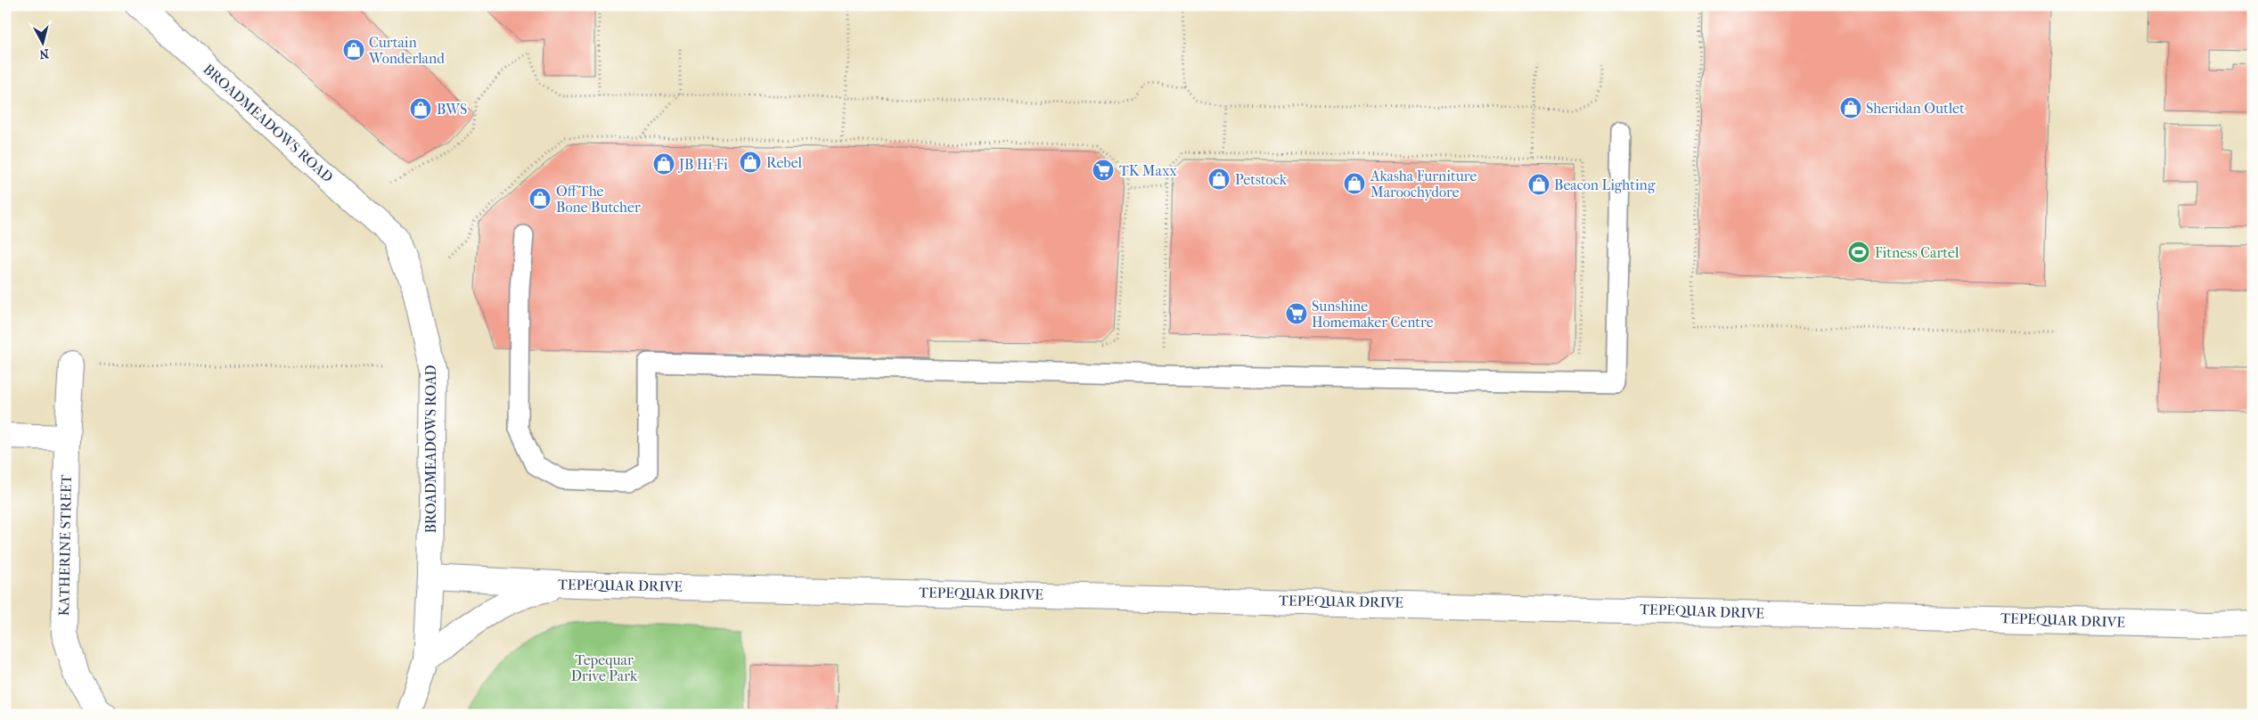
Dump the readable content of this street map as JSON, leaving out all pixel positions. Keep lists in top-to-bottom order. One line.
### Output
{"streets":{"street":["BROADMEADOWS ROAD","KATHERINE STREET","TEPEQUAR DRIVE"]},"crossings":[["BROADMEADOWS ROAD","TEPEQUAR DRIVE"]],"parks":["Tepequar Drive Park"],"places":{"shop":["Curtain Wonderland","Sheridan Outlet","BWS","Rebel","JB Hi-Fi","Petstock","Akasha Furniture Maroochydore","Beacon Lighting","Off The Bone Butcher"],"supermarket":["TK Maxx","Sunshine Homemaker Centre"],"sports":["Fitness Cartel"]},"north":"bottom"}
